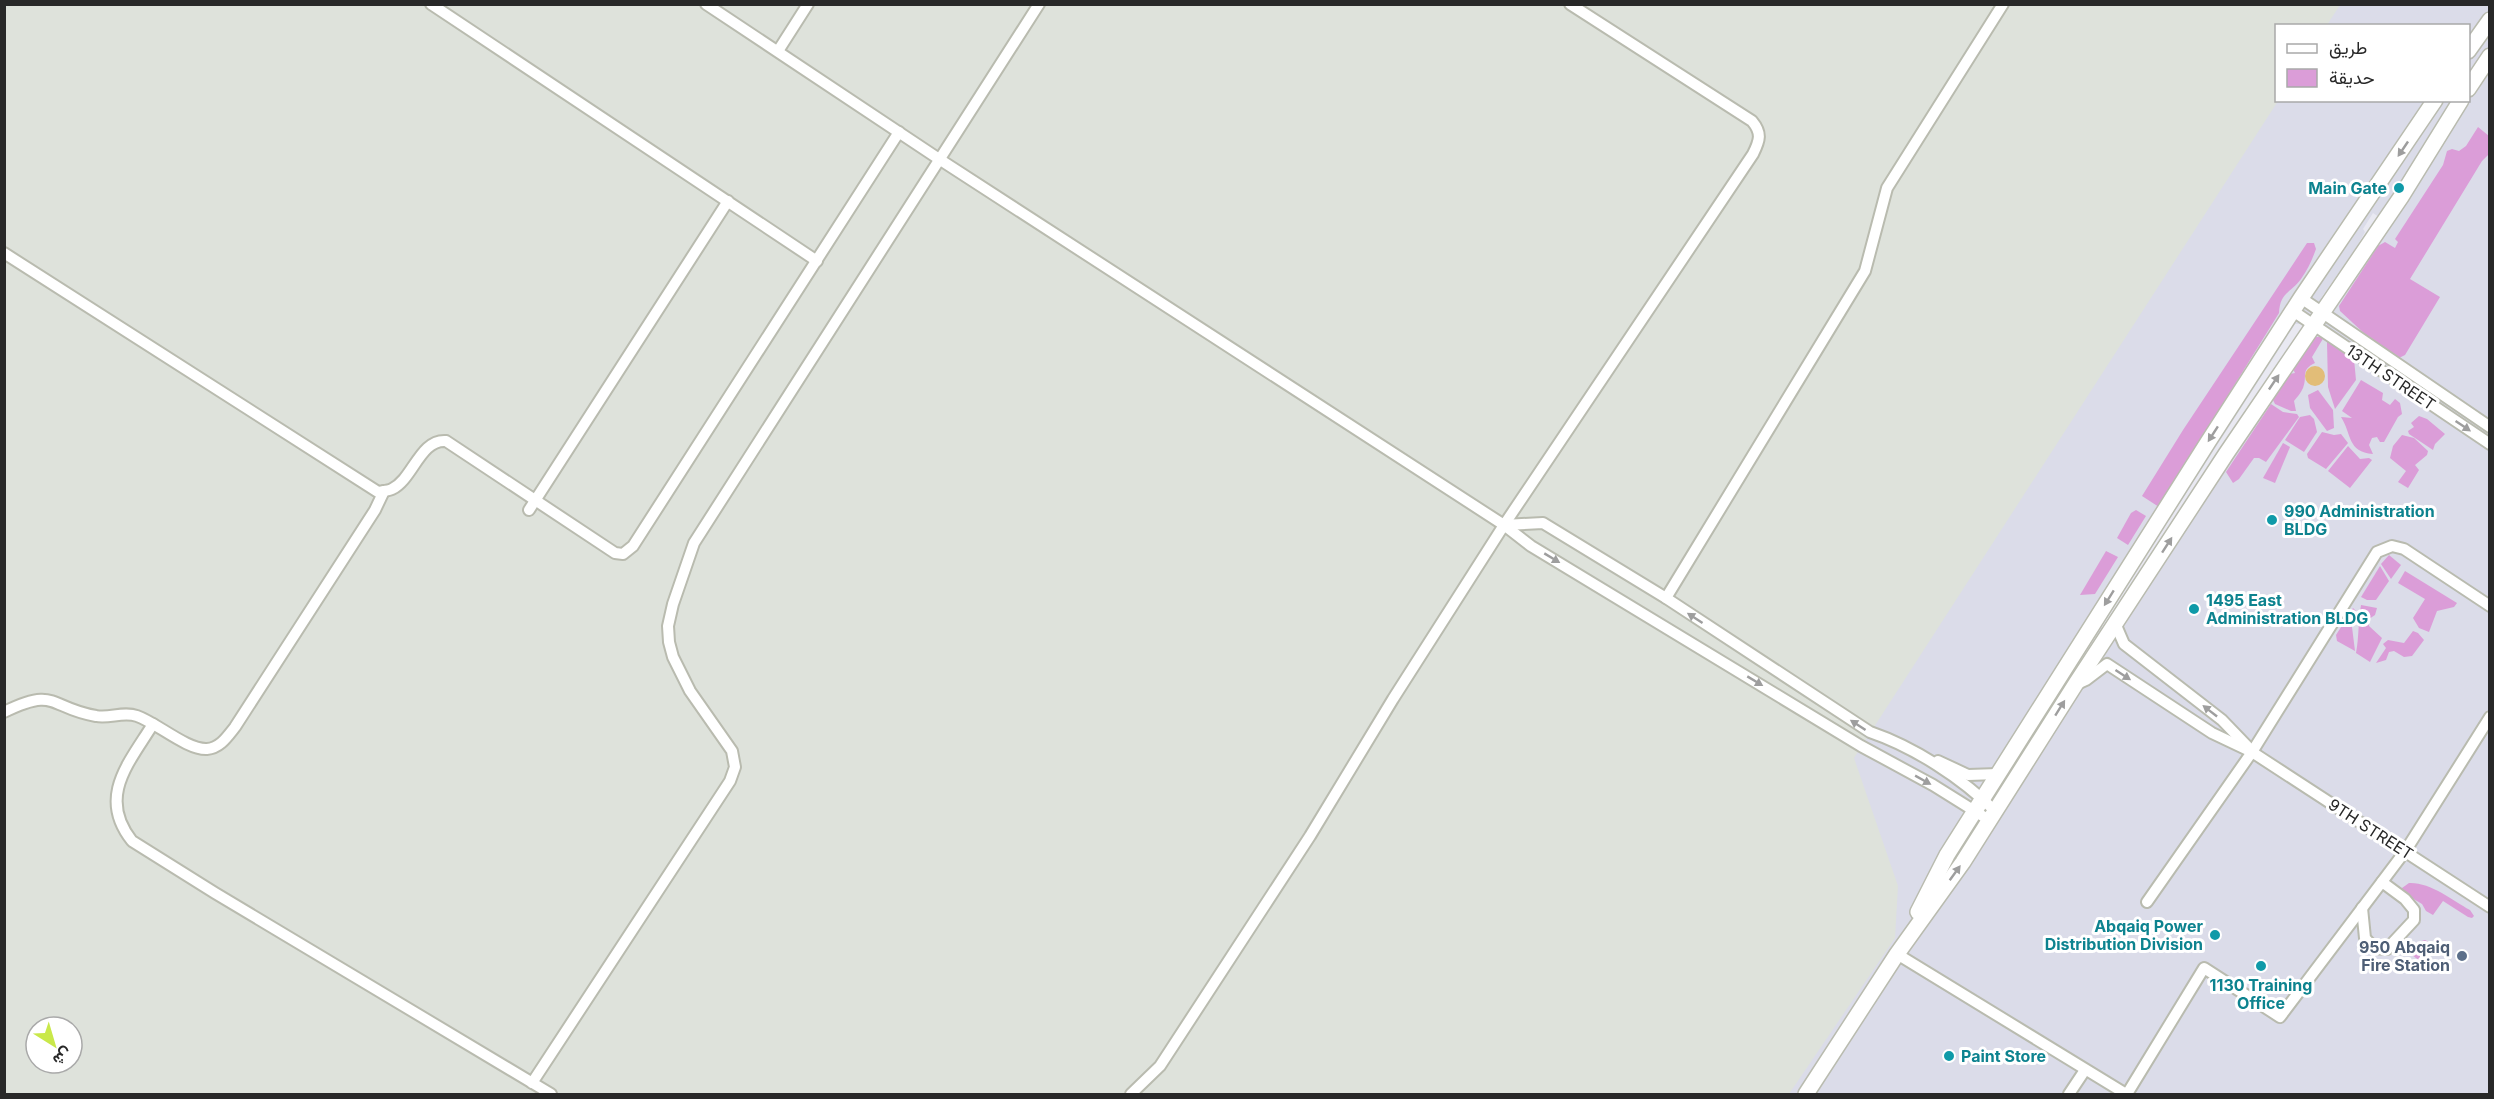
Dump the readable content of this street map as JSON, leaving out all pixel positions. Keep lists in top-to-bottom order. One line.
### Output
{"streets":{"street":["13TH STREET","9TH STREET"]},"places":["Main Gate","990 Administration BLDG","1495 East Administration BLDG","Abqaiq Power Distribution Division","950 Abqaiq Fire Station","1130 Training Office","Paint Store"],"legend":["طريق","حديقة"],"north":"bottom right"}
